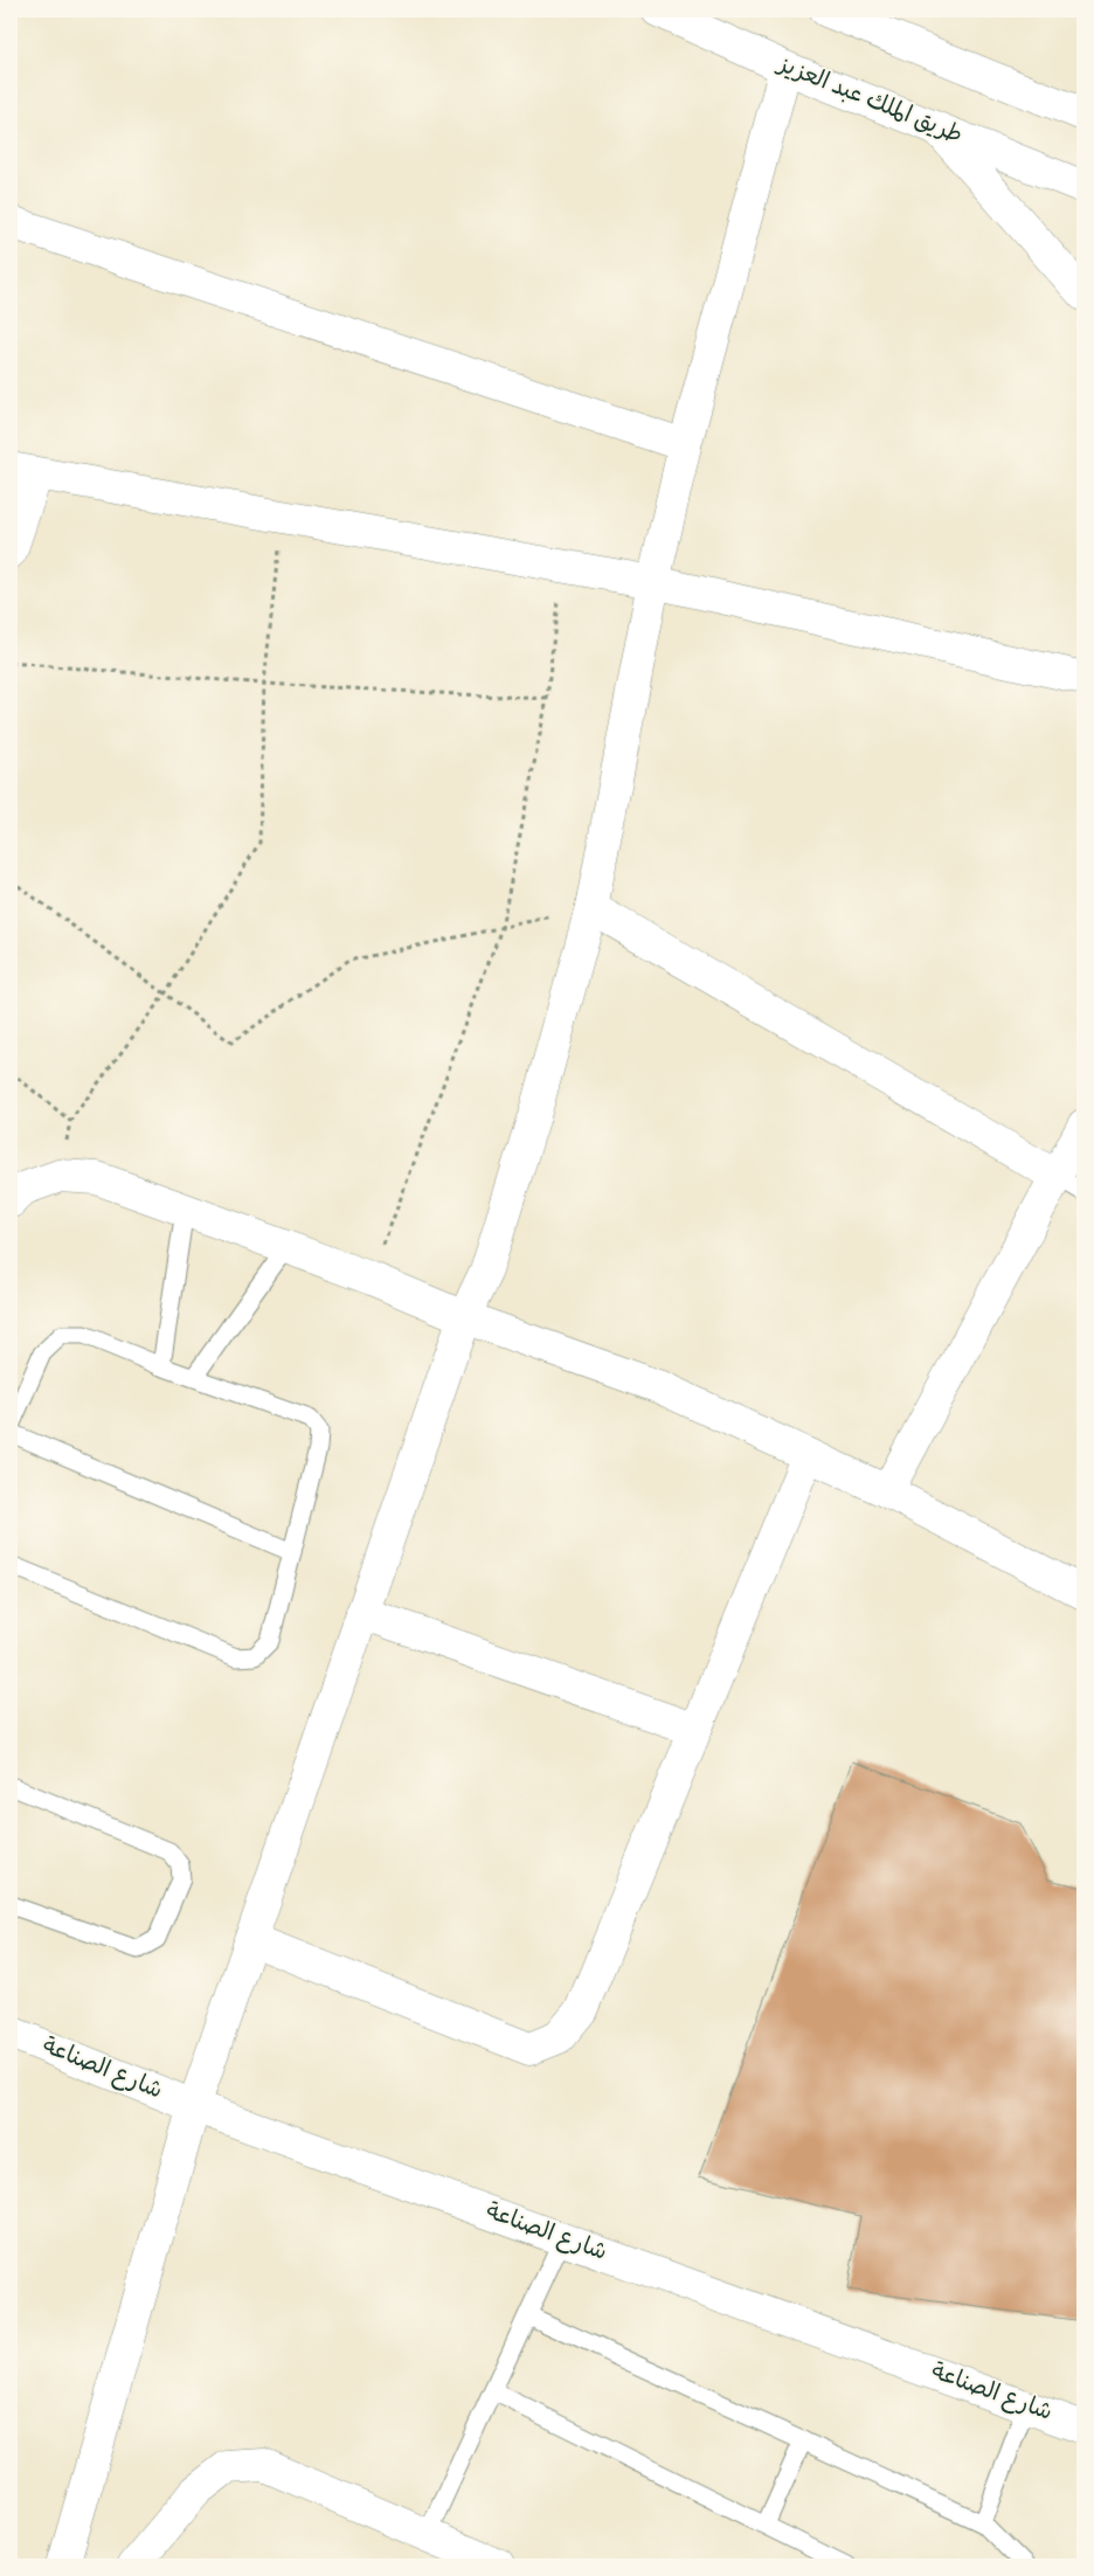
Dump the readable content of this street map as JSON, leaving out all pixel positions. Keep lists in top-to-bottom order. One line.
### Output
{"streets":{"main road":["طريق الملك عبد العزيز","شارع الصناعة"]}}
